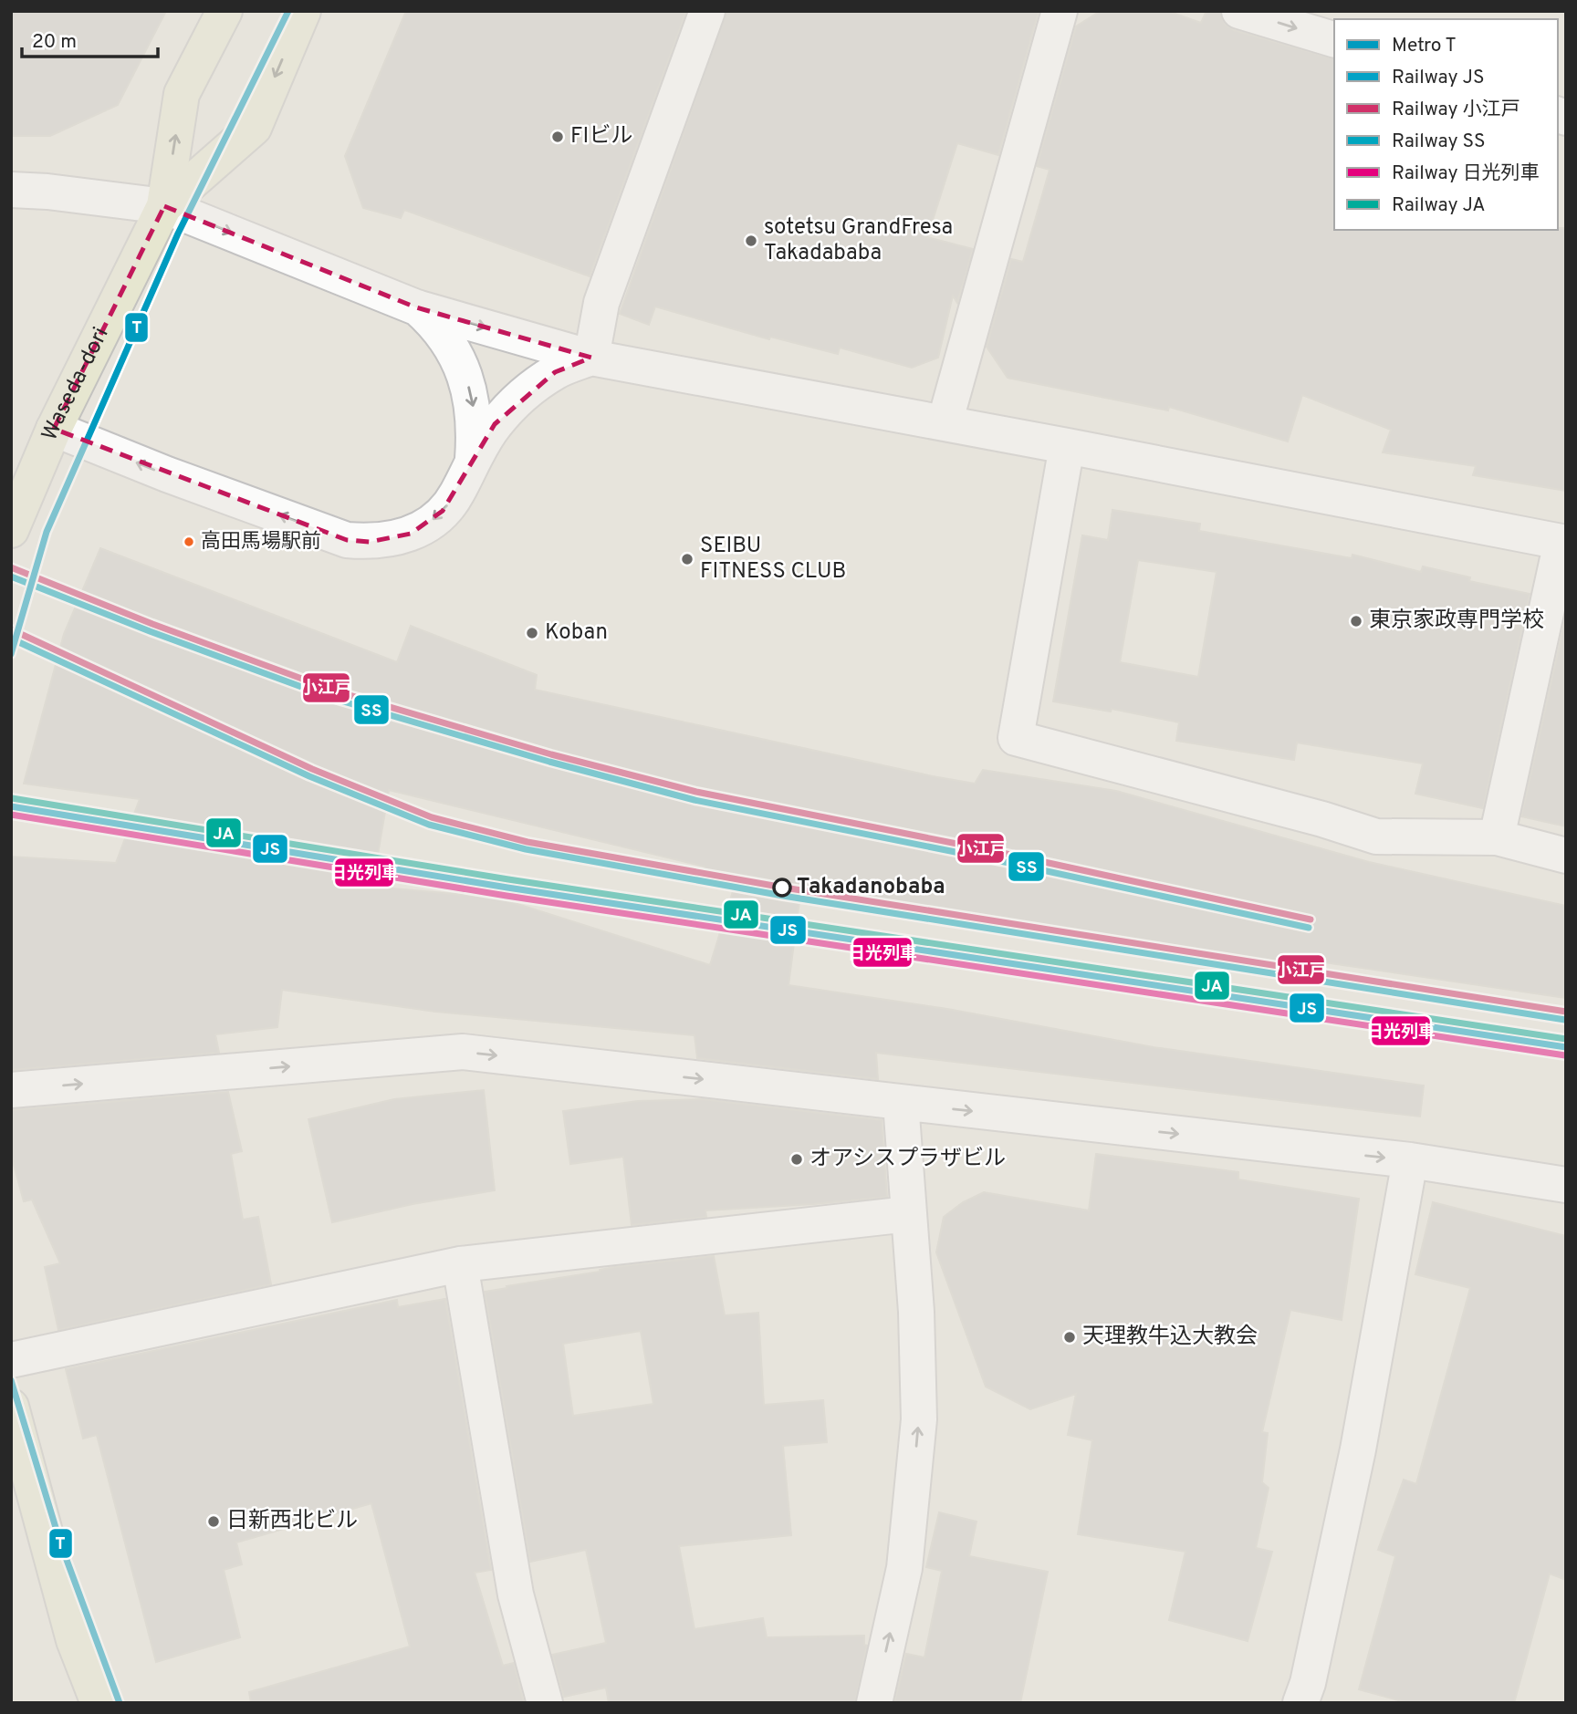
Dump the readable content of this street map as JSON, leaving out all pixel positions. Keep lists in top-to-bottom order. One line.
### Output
{"streets":{"main road":["Waseda-dori"]},"places":["FIビル","sotetsu GrandFresa Takadababa","高田馬場駅前","SEIBU FITNESS CLUB","東京家政専門学校","Koban","Takadanobaba","オアシスプラザビル","天理教牛込大教会","日新西北ビル"],"lines":["metro line T","rail line 小江戸","rail line SS","rail line JA","rail line JS","rail line 日光列車"],"legend":["Metro T","Railway JS","Railway 小江戸","Railway SS","Railway 日光列車","Railway JA"],"scale_bar":"20 m"}
